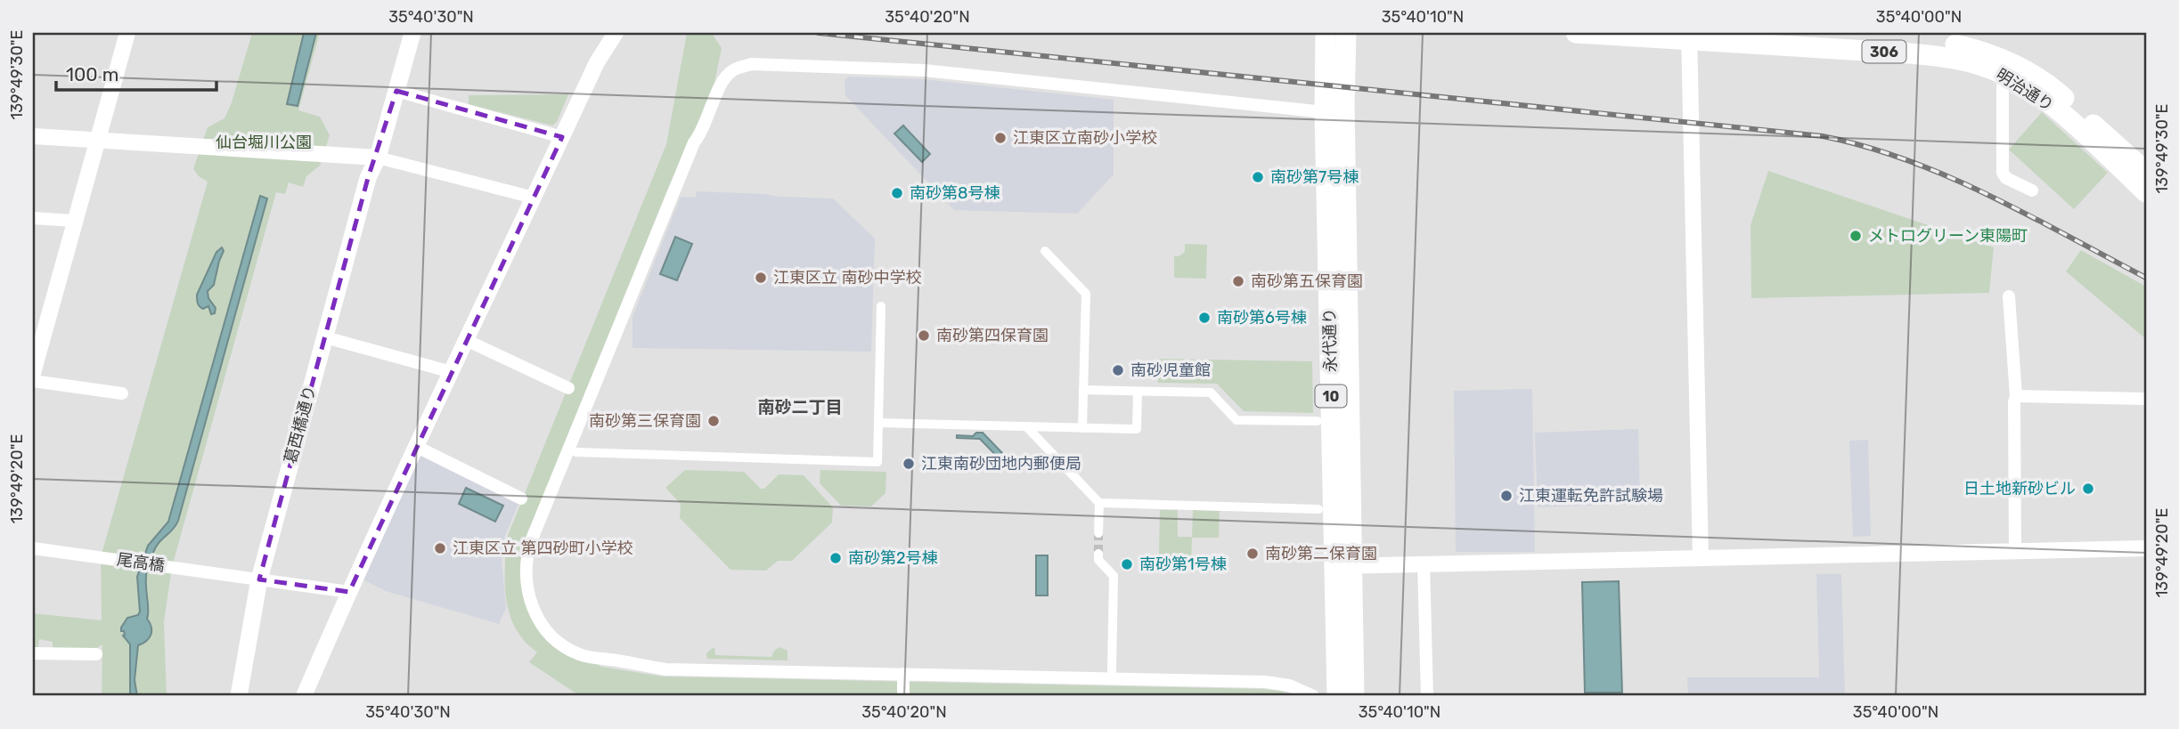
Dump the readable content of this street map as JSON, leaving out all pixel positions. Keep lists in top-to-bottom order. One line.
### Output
{"streets":{"main road":["306","明治通り","永代通り","10","葛西橋通り"],"street":["尾高橋"]},"crossings":[["葛西橋通り","尾高橋"]],"districts":["南砂二丁目"],"parks":["仙台堀川公園"],"places":["江東区立南砂小学校","南砂第7号棟","南砂第8号棟","メトログリーン東陽町","江東区立 南砂中学校","南砂第五保育園","南砂第6号棟","南砂第四保育園","南砂児童館","南砂第三保育園","江東南砂団地内郵便局","日土地新砂ビル","江東運転免許試験場","江東区立 第四砂町小学校","南砂第二保育園","南砂第2号棟","南砂第1号棟"],"scale_bar":"100 m","coordinates":["35°40'30\"N","35°40'20\"N","35°40'10\"N","35°40'00\"N","139°49'30\"E","139°49'20\"E"]}
